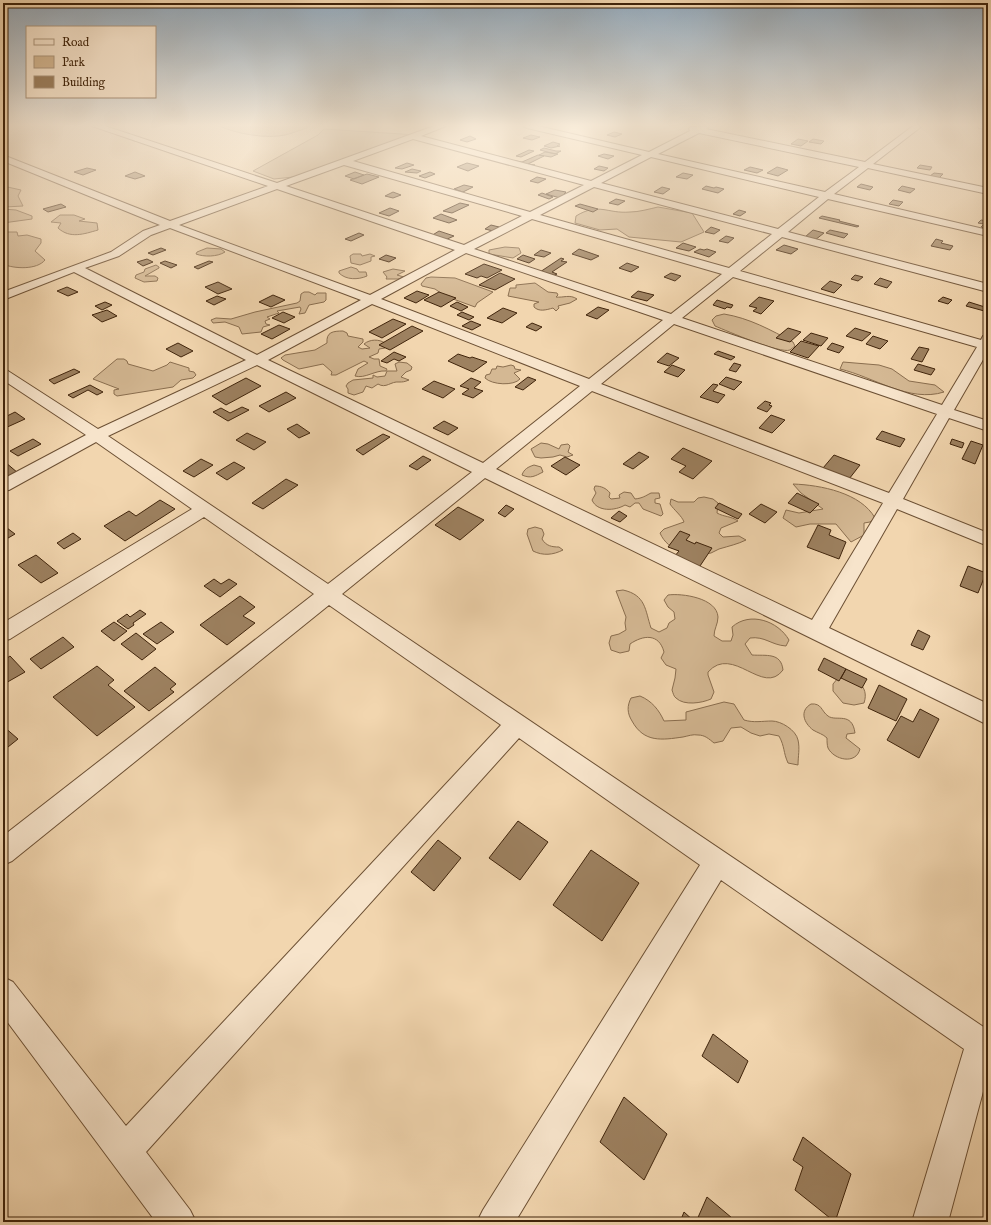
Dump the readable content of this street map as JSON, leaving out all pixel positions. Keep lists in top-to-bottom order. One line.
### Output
{"legend":["Road","Park","Building"]}
